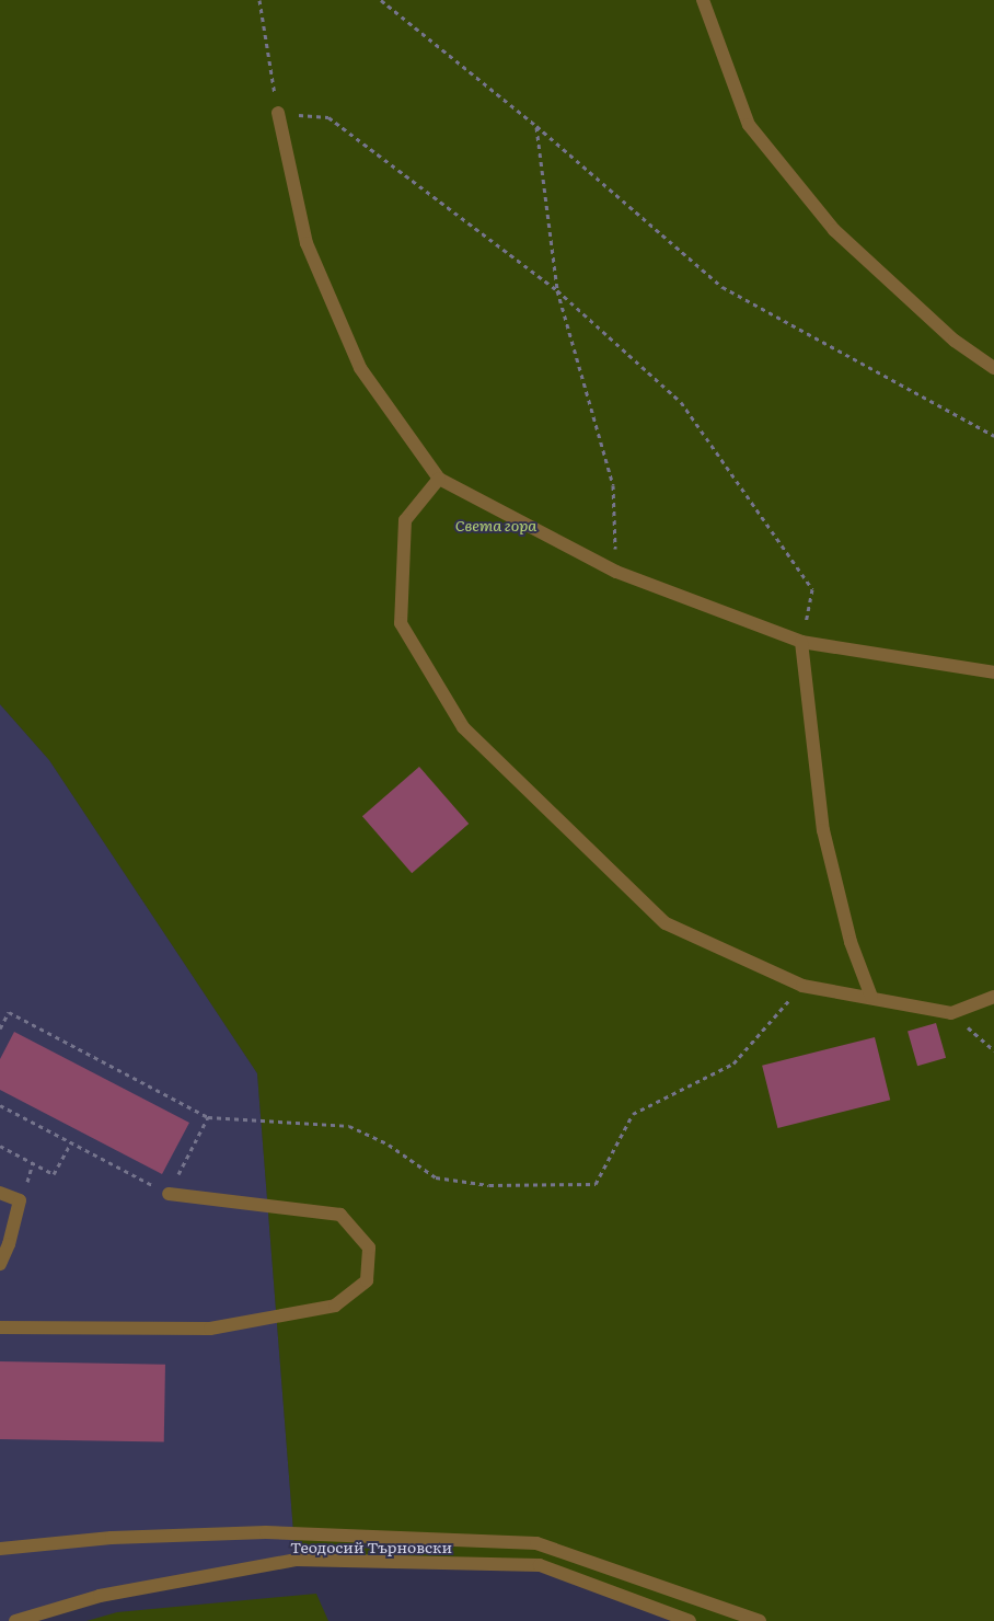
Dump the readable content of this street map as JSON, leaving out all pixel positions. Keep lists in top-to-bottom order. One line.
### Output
{"streets":{"street":["Теодосий Търновски"]},"parks":["Света гора"]}
